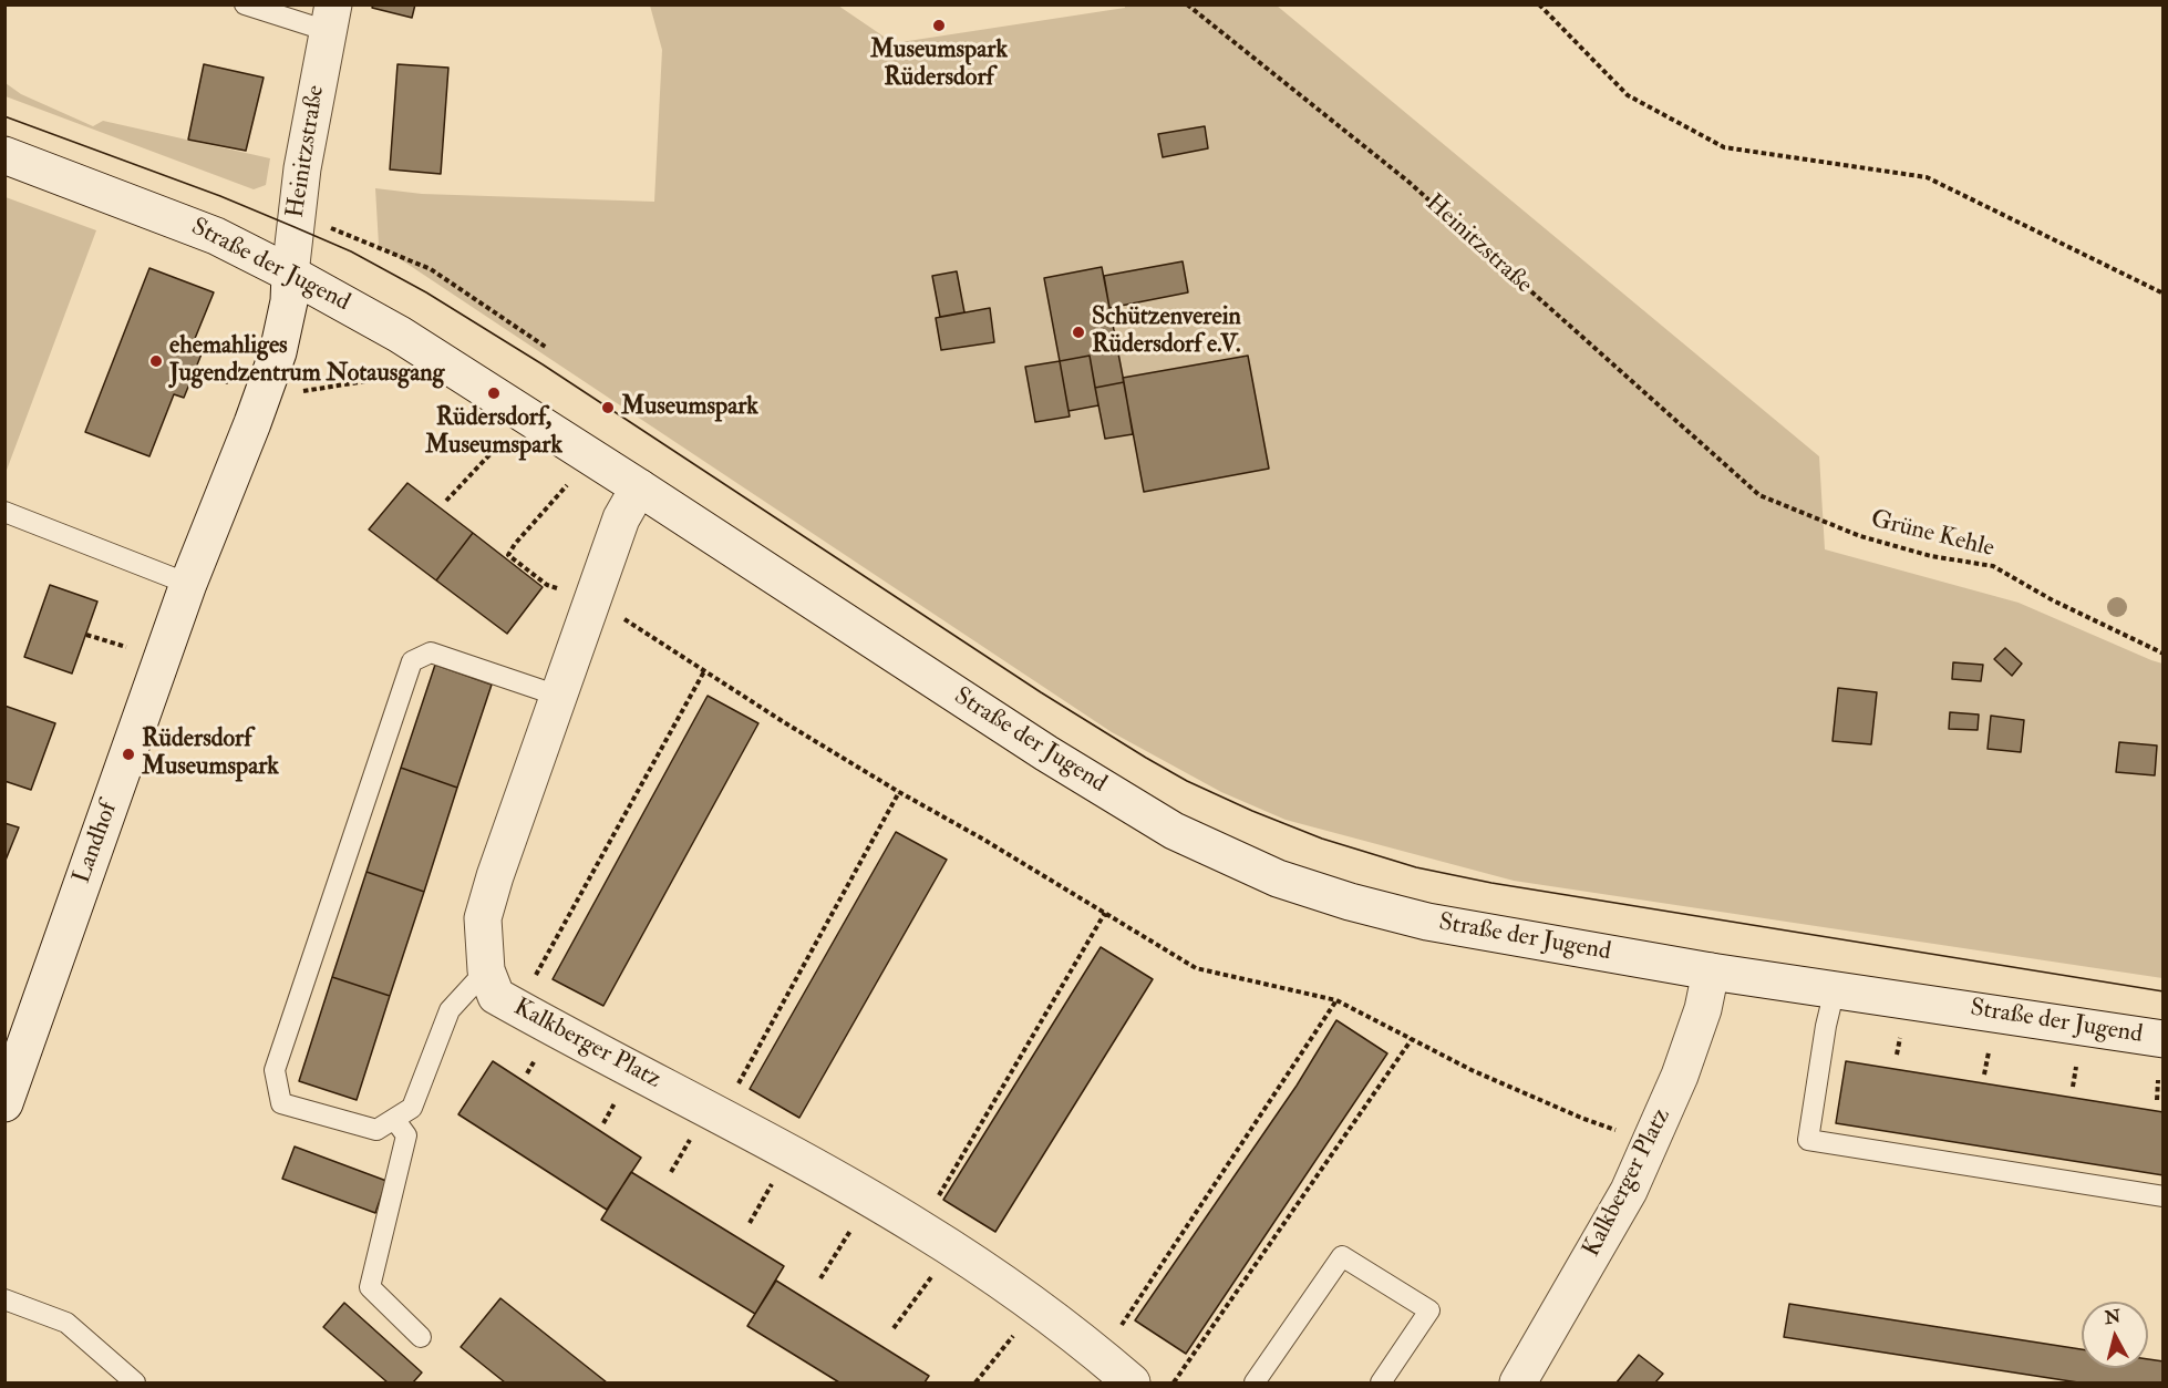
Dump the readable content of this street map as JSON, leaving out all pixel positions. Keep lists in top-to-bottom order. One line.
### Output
{"streets":{"street":["Heinitzstraße","Straße der Jugend","Landhof","Kalkberger Platz"],"path":["Grüne Kehle"]},"crossings":[["Heinitzstraße","Straße der Jugend"],["Heinitzstraße","Grüne Kehle"],["Heinitzstraße","Landhof"],["Straße der Jugend","Landhof"],["Straße der Jugend","Kalkberger Platz"]],"places":["Museumspark Rüdersdorf","Schützenverein Rüdersdorf e.V.","ehemahliges Jugendzentrum Notausgang","Rüdersdorf, Museumspark","Museumspark","Rüdersdorf Museumspark"],"north":"top"}
